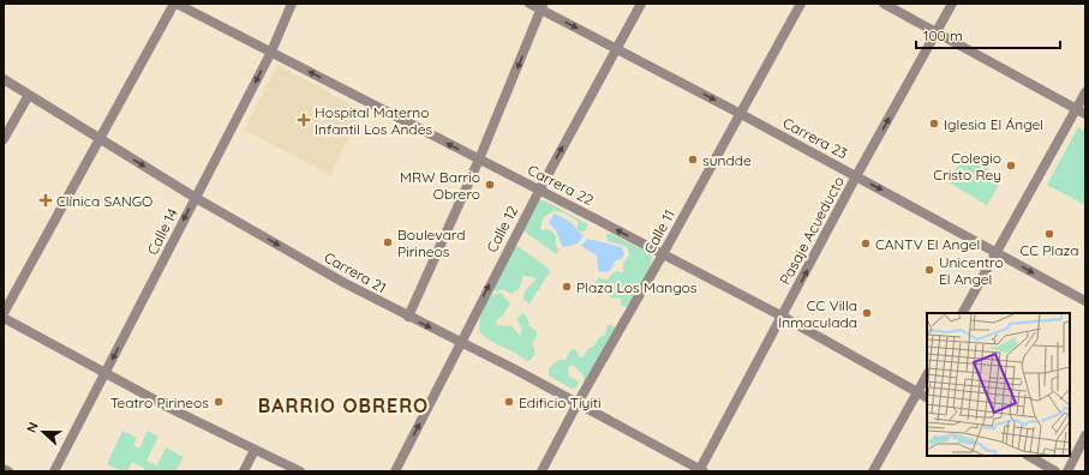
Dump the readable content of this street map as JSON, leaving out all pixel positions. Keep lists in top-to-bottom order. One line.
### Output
{"streets":{"street":["Carrera 23","Carrera 22","Calle 12","Pasaje Acueducto","Calle 14","Calle 11","Carrera 21"]},"crossings":[["Carrera 23","Calle 12"],["Carrera 23","Pasaje Acueducto"],["Carrera 23","Calle 11"],["Carrera 22","Calle 12"],["Carrera 22","Pasaje Acueducto"],["Carrera 22","Calle 14"],["Carrera 22","Calle 11"],["Calle 12","Carrera 21"],["Pasaje Acueducto","Carrera 21"],["Calle 14","Carrera 21"],["Calle 11","Carrera 21"]],"one_way":["Carrera 23","Carrera 22","Pasaje Acueducto","Calle 14","Carrera 21"],"districts":["BARRIO OBRERO"],"places":{"health":["Hospital Materno Infantil Los Andes","Clínica SANGO"],"other":["Iglesia El Ángel","sundde","Colegio Cristo Rey","MRW Barrio Obrero","CC Plaza","Boulevard Pirineos","CANTV El Angel","Unicentro El Angel","Plaza Los Mangos","CC Villa Inmaculada","Teatro Pirineos","Edificio Tiyiti"]},"scale_bar":"100 m","north":"left"}
